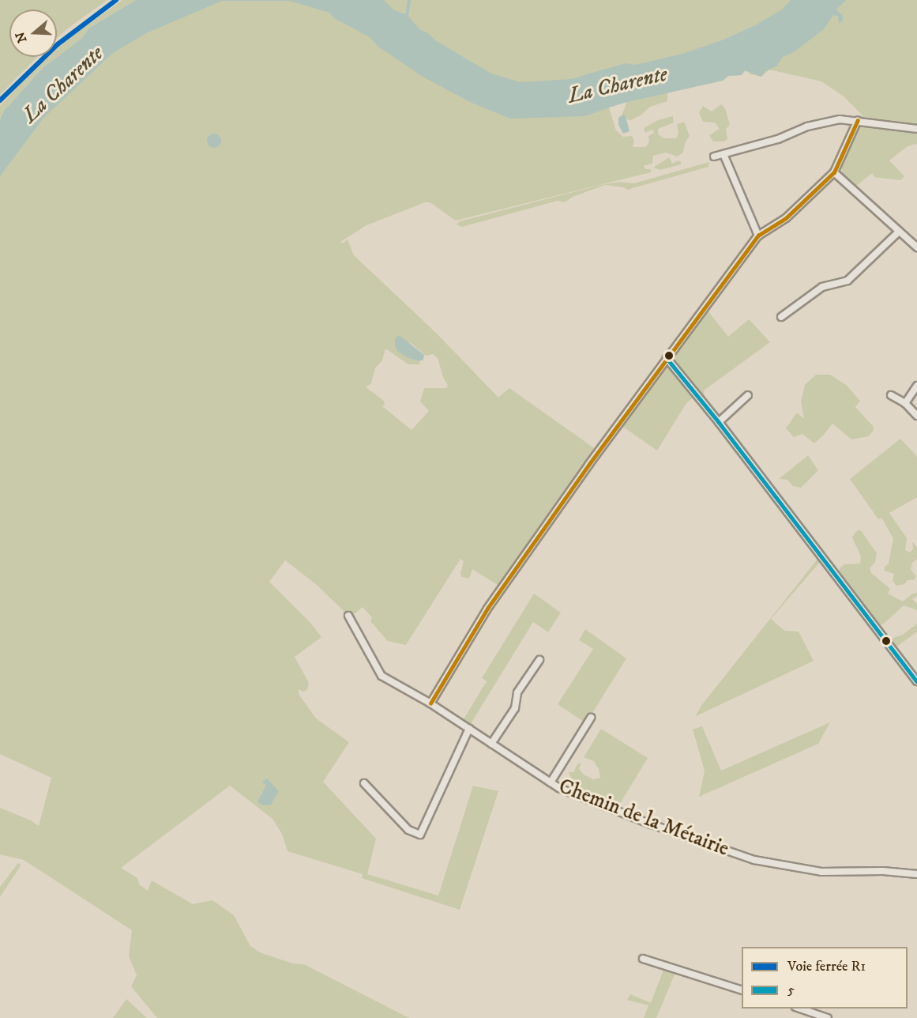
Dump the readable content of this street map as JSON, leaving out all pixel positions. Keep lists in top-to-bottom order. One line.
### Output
{"streets":{"street":["Chemin de la Métairie"]},"water":["La Charente"],"lines":["rail line R1","transit line 5"],"legend":["Voie ferrée R1","5"],"north":"left"}
